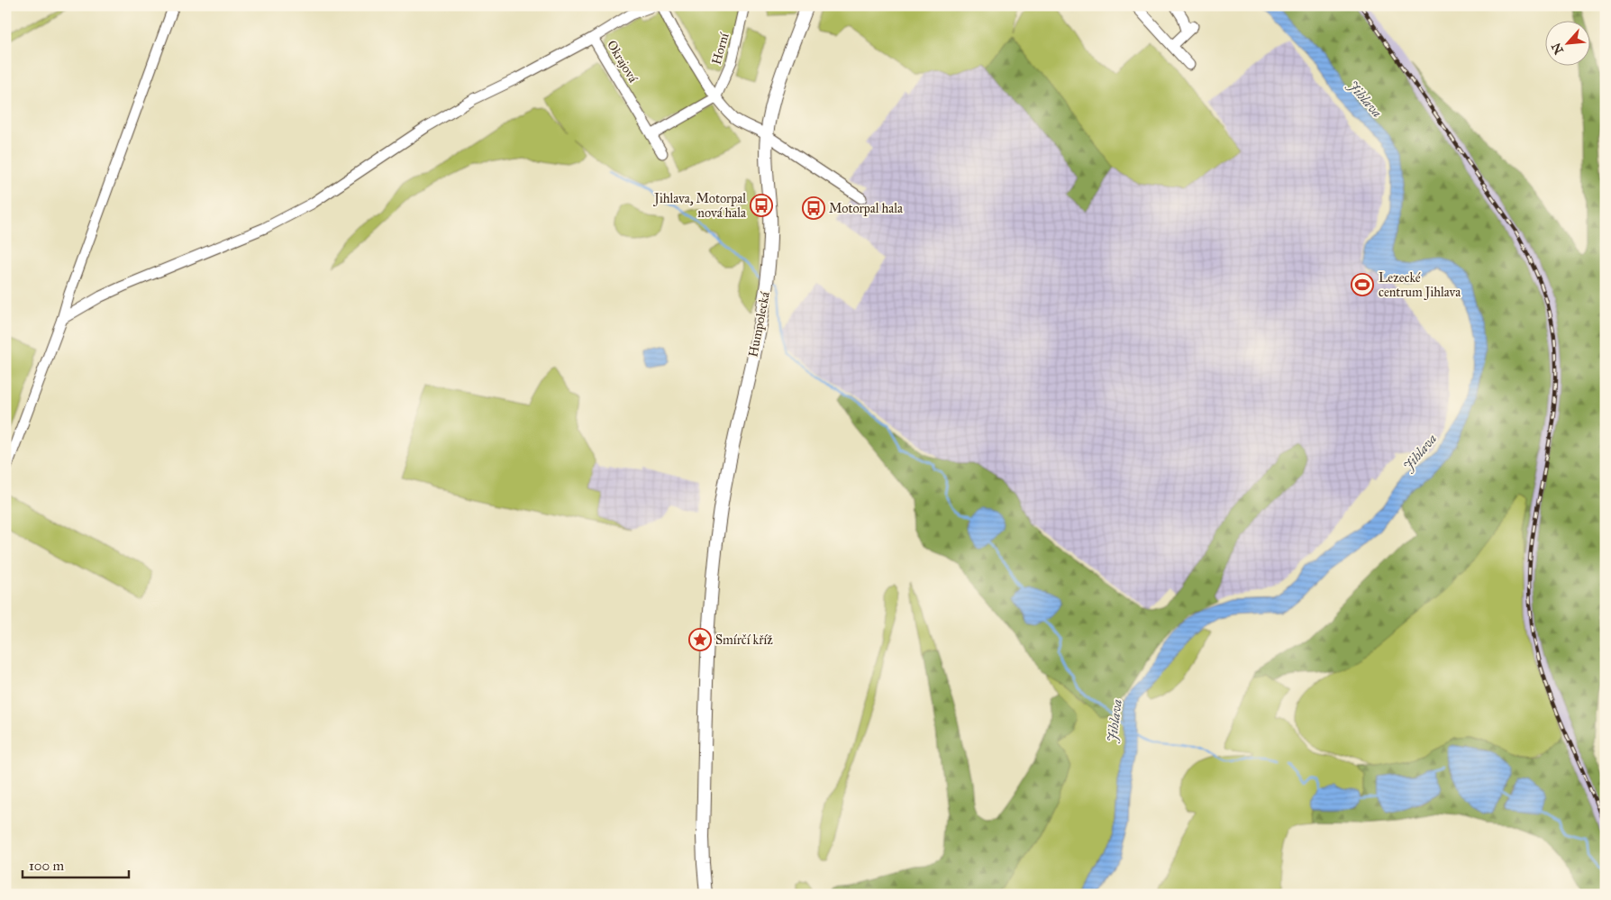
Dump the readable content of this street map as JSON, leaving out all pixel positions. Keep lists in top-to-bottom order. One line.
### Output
{"streets":{"main road":["Humpolecká"],"street":["Horní","Okrajová"]},"water":["Jihlava"],"places":{"bus stop":["Jihlava, Motorpal nová hala","Motorpal hala"],"sports":["Lezecké centrum Jihlava"],"place":["Smírčí kříž"]},"scale_bar":"100 m","north":"bottom left"}
